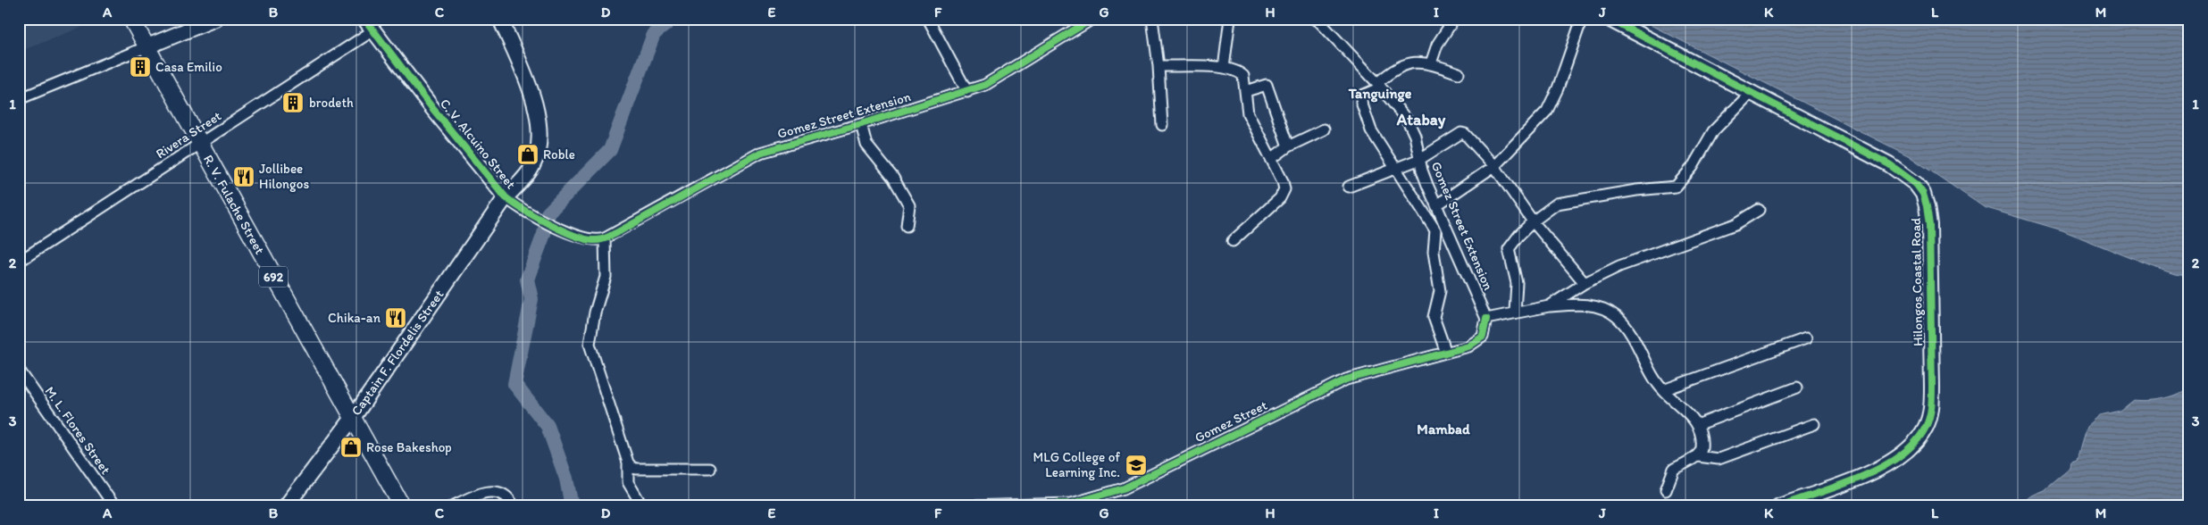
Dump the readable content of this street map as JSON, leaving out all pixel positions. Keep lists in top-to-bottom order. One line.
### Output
{"streets":{"main road":["R. V. Fulache Street","692"],"street":["Gomez Street Extension","Rivera Street","C. V. Alcuino Street","Hilongos Coastal Road","Captain F. Flordelis Street","Gomez Street","M. L. Flores Street"]},"crossings":[["Gomez Street Extension","C. V. Alcuino Street"],["Gomez Street Extension","Gomez Street"],["Rivera Street","C. V. Alcuino Street"],["Rivera Street","R. V. Fulache Street"],["C. V. Alcuino Street","Captain F. Flordelis Street"],["R. V. Fulache Street","Captain F. Flordelis Street"]],"districts":["Tanguinge","Atabay","Mambad"],"places":{"building":["Casa Emilio","brodeth"],"shop":["Roble","Rose Bakeshop"],"restaurant":["Jollibee Hilongos","Chika-an"],"school or university":["MLG College of Learning Inc."]},"grid":{"columns":["A","B","C","D","E","F","G","H","I","J","K","L","M"],"rows":["1","2","3"]}}
